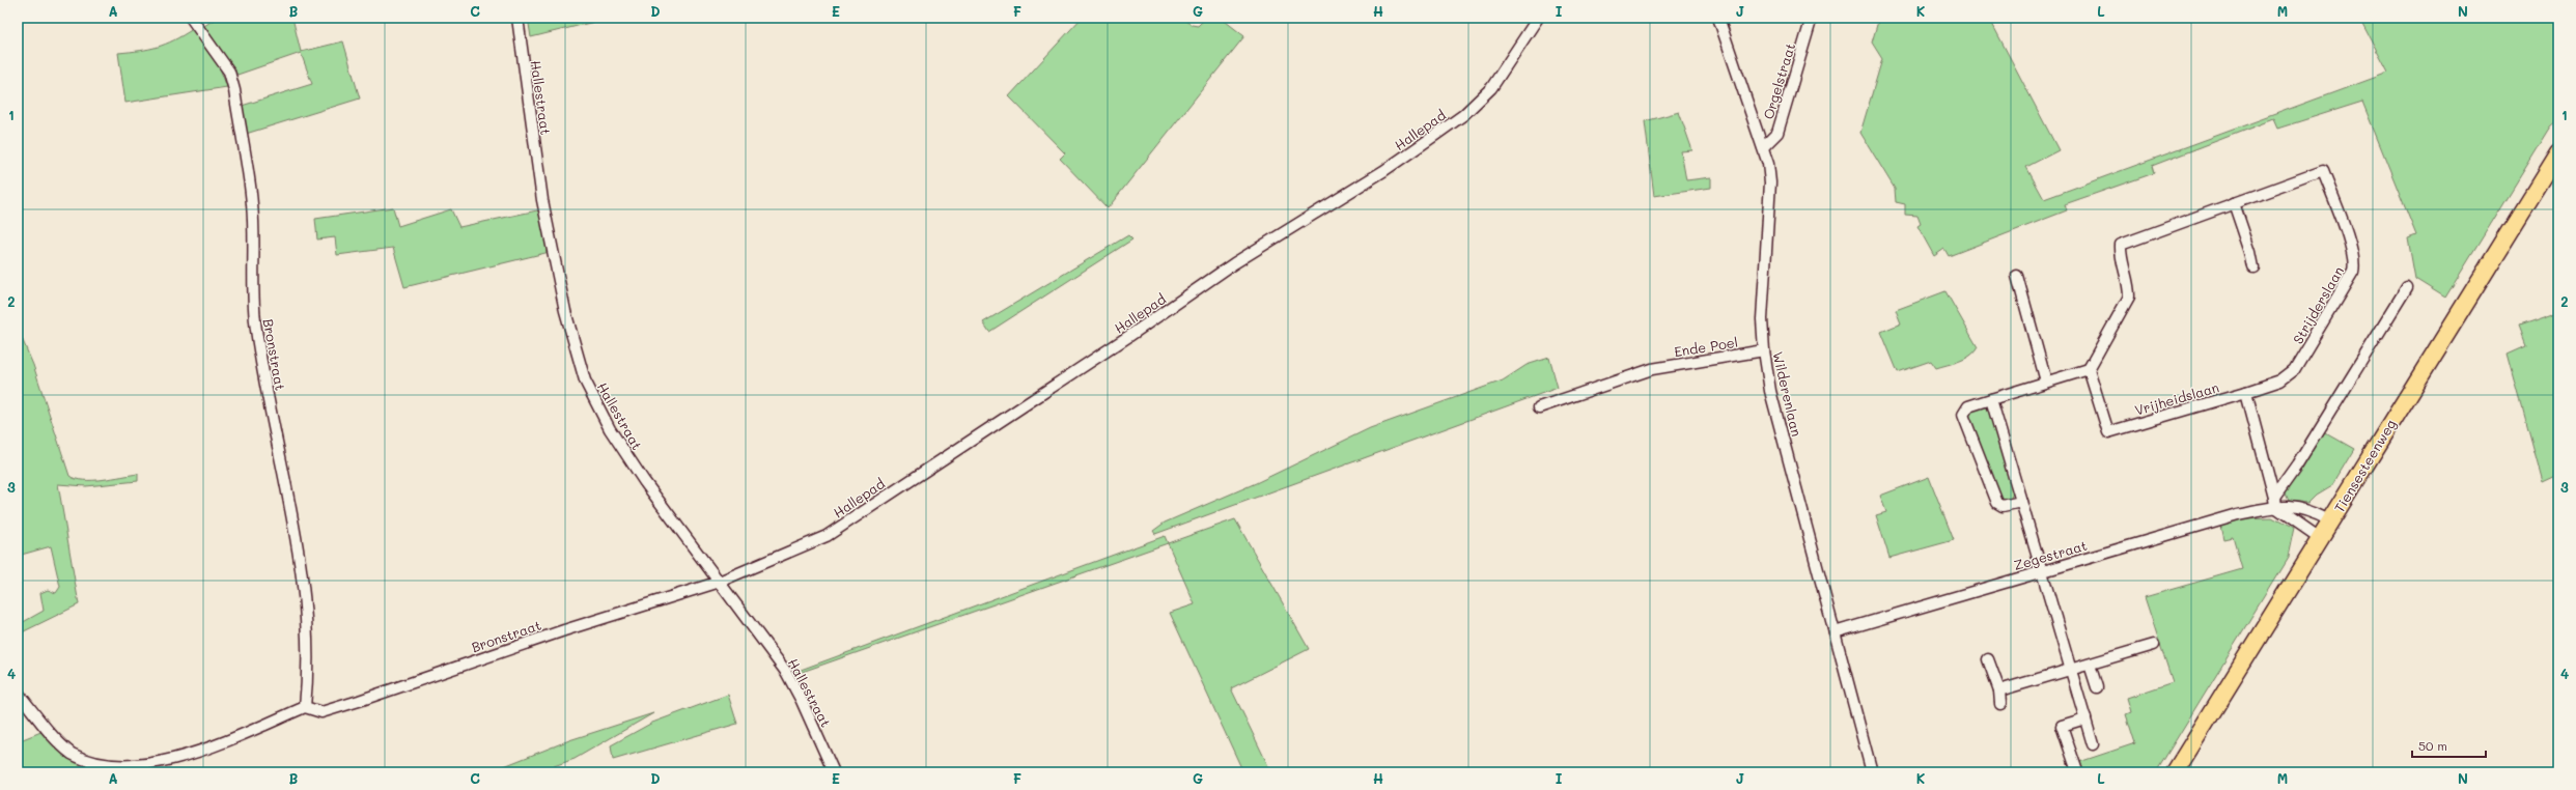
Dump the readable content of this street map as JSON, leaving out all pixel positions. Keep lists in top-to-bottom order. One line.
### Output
{"streets":{"main road":["Tiensesteenweg"],"street":["Orgelstraat","Hallestraat","Hallepad","Strijderslaan","Ende Poel","Bronstraat","Wilderenlaan","Vrijheidslaan","Zegestraat"]},"crossings":[["Orgelstraat","Wilderenlaan"],["Hallestraat","Hallepad"],["Hallestraat","Bronstraat"],["Hallepad","Bronstraat"],["Strijderslaan","Vrijheidslaan"],["Ende Poel","Wilderenlaan"],["Wilderenlaan","Zegestraat"],["Tiensesteenweg","Zegestraat"]],"scale_bar":"50 m","grid":{"columns":["A","B","C","D","E","F","G","H","I","J","K","L","M","N"],"rows":["1","2","3","4"]}}
